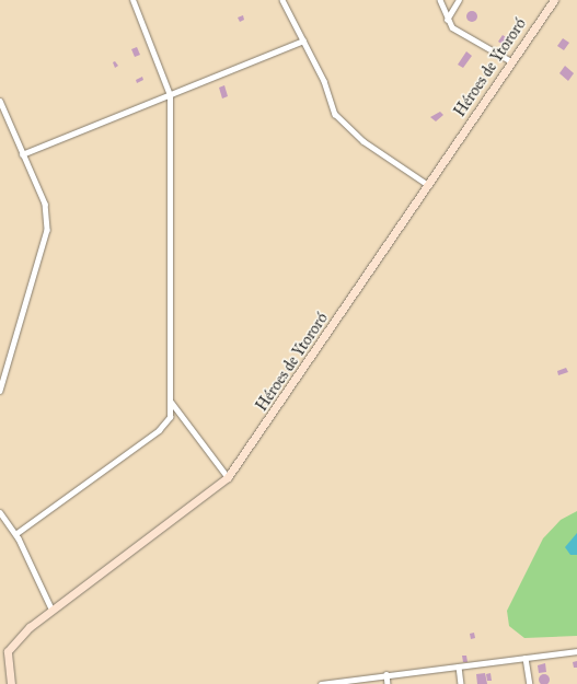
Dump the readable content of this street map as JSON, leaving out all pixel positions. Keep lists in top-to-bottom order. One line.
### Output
{"streets":{"main road":["Héroes de Ytororó"]}}
